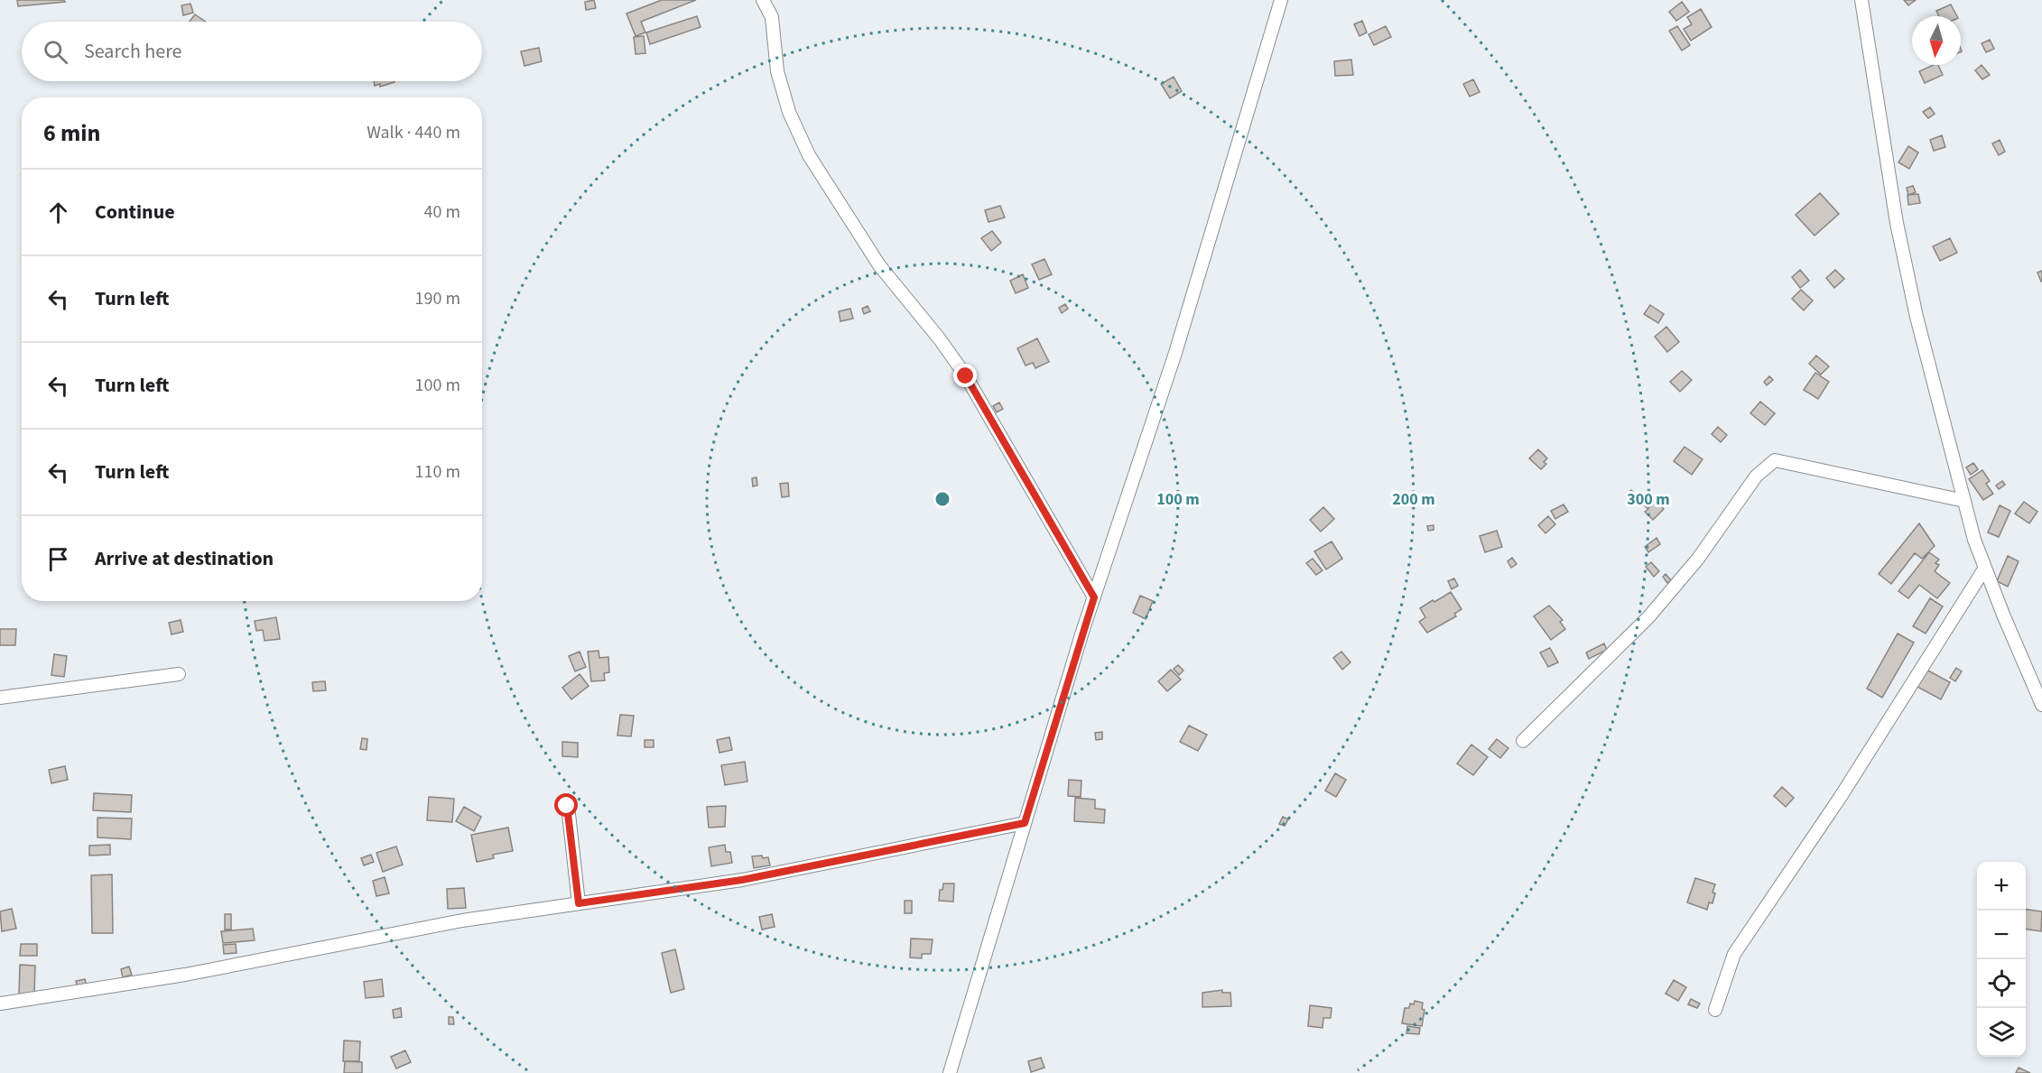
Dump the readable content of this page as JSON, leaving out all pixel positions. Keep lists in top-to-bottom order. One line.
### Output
{"north":"bottom","page":{"search":"Search here","heading":["6 min","Walk · 440 m"],"list":[["Continue","40 m"],["Turn left","190 m"],["Turn left","100 m"],["Turn left","110 m"],"Arrive at destination"],"map_buttons":["+","−"]},"rings":["100 m","200 m","300 m"]}
